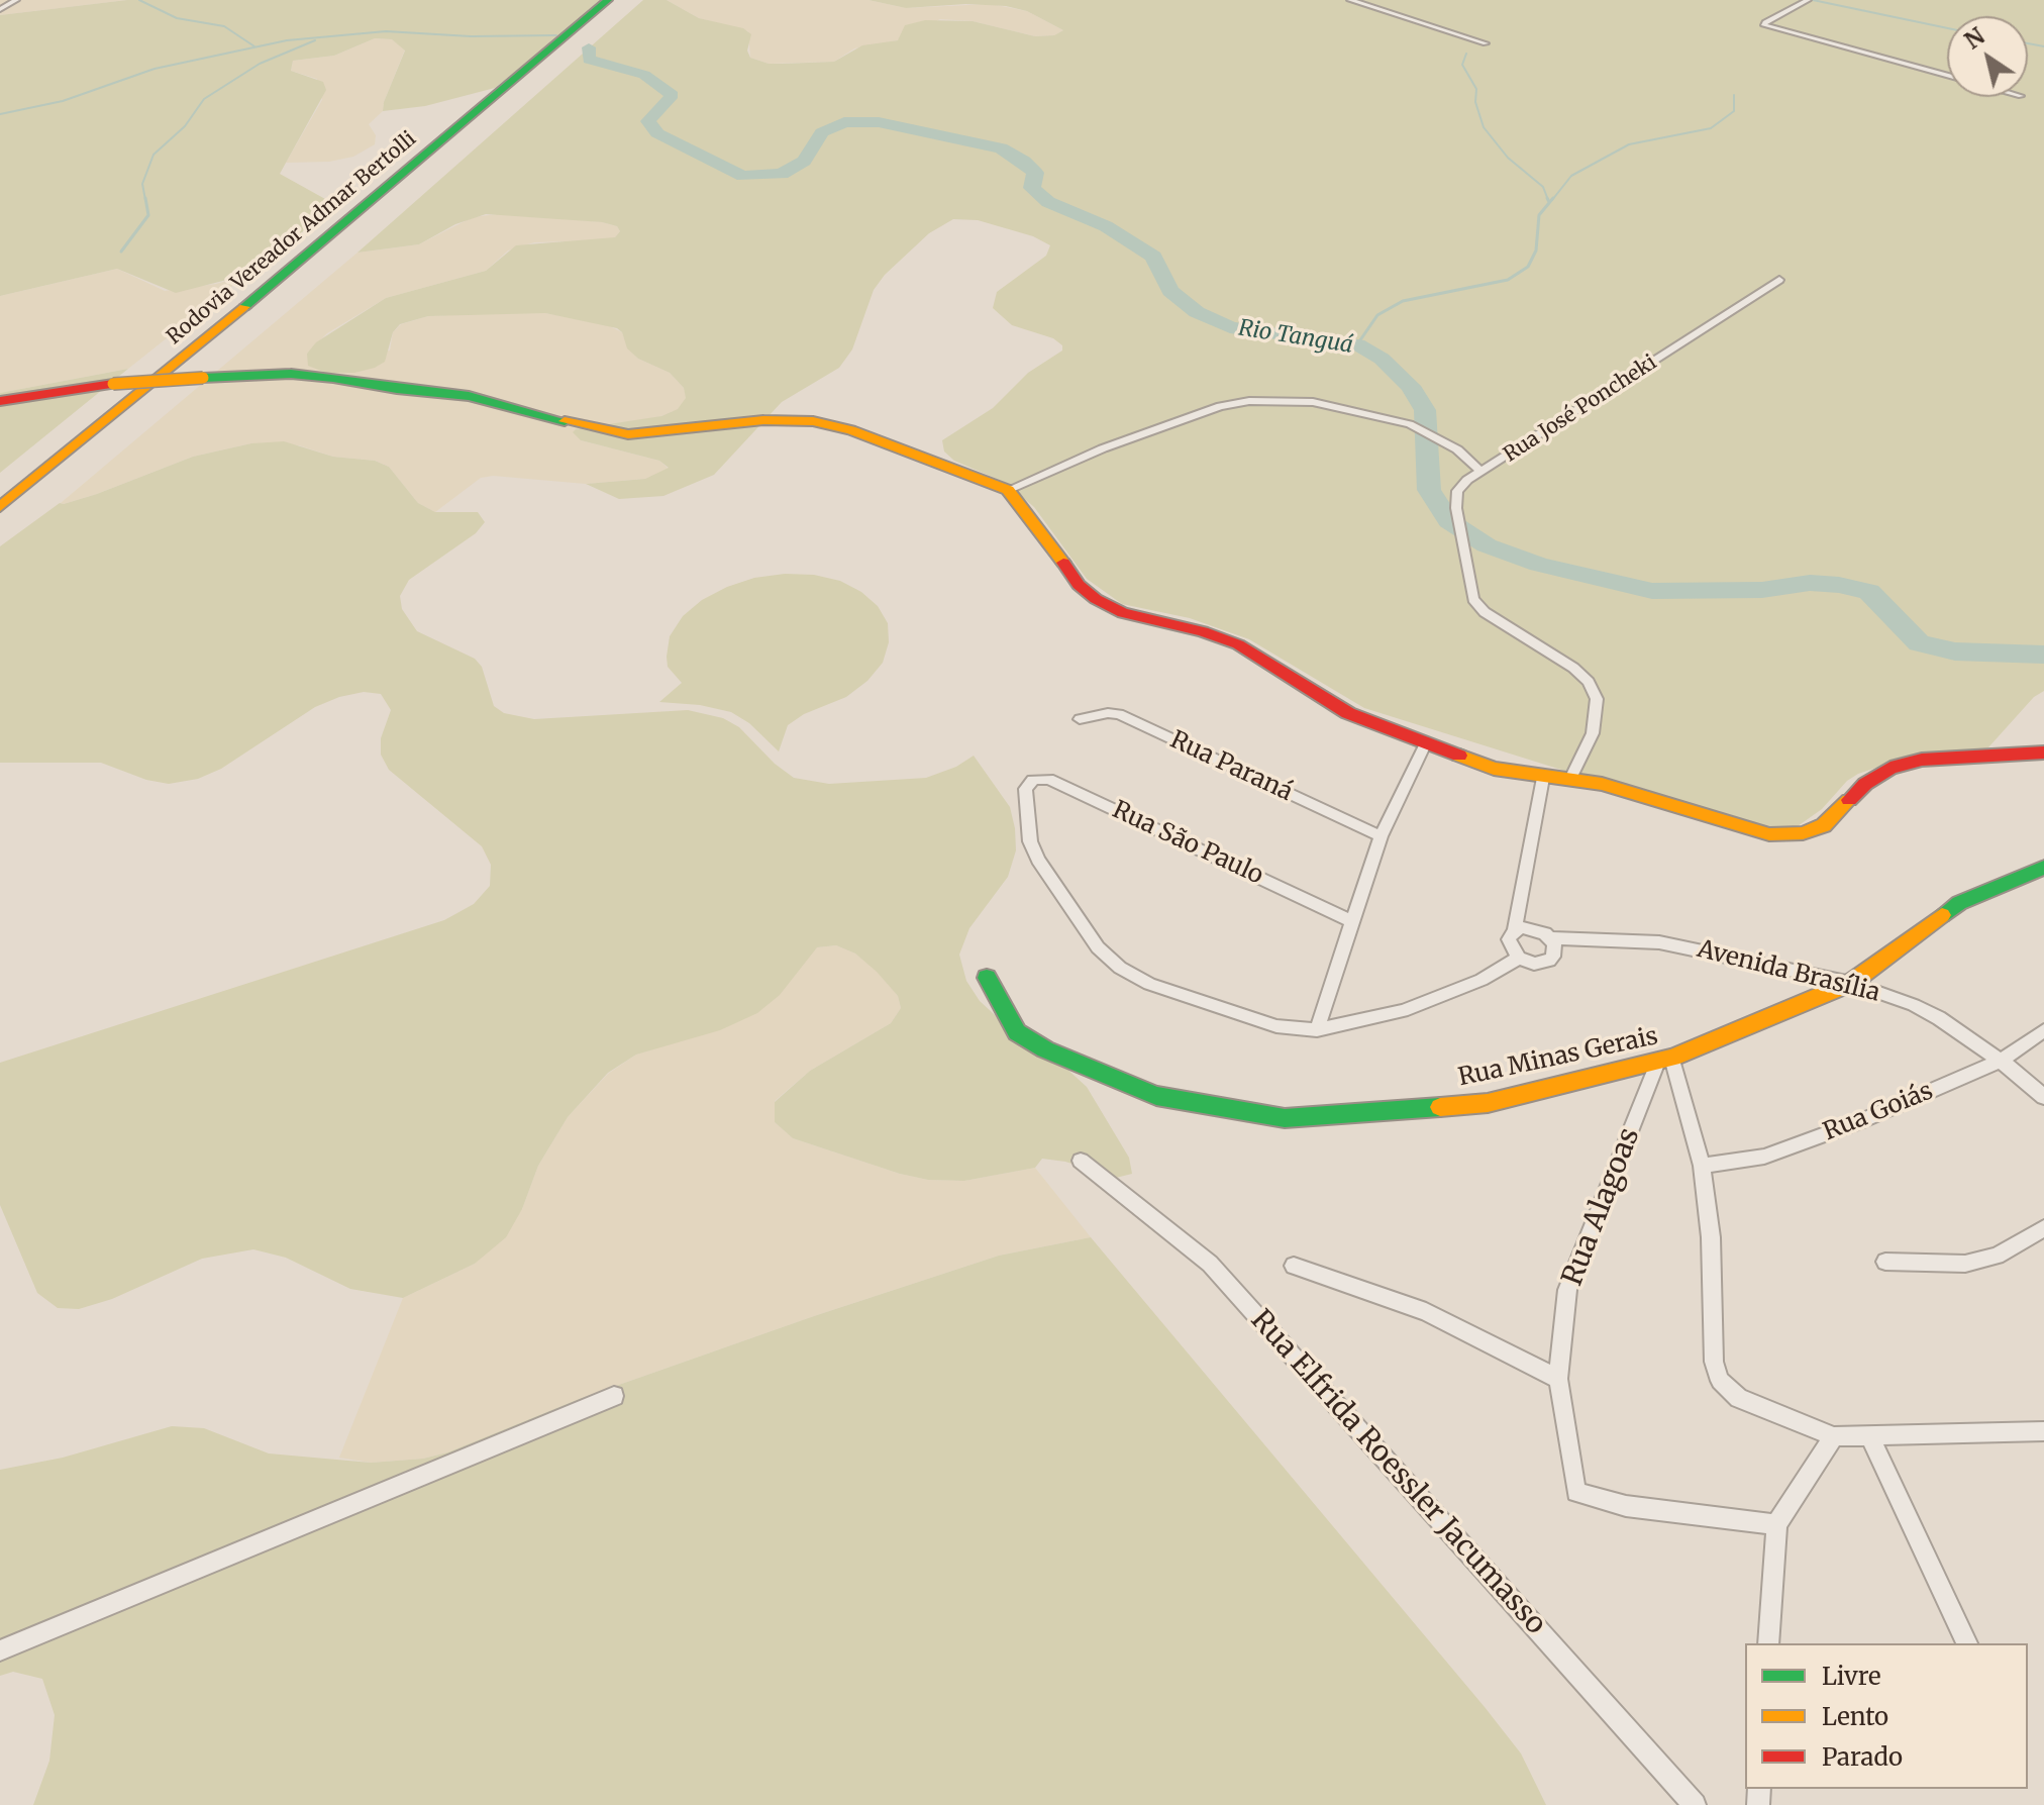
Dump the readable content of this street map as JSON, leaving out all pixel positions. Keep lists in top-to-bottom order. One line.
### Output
{"streets":{"main road":["Rodovia Vereador Admar Bertolli","Rua Minas Gerais"],"street":["Rua José Poncheki","Rua Paraná","Rua São Paulo","Avenida Brasília","Rua Goiás","Rua Alagoas","Rua Elfrida Roessler Jacumasso"]},"crossings":[["Avenida Brasília","Rua Minas Gerais"],["Avenida Brasília","Rua Goiás"],["Rua Minas Gerais","Rua Alagoas"]],"water":["Rio Tanguá"],"legend":["Livre","Lento","Parado"],"north":"top left"}
